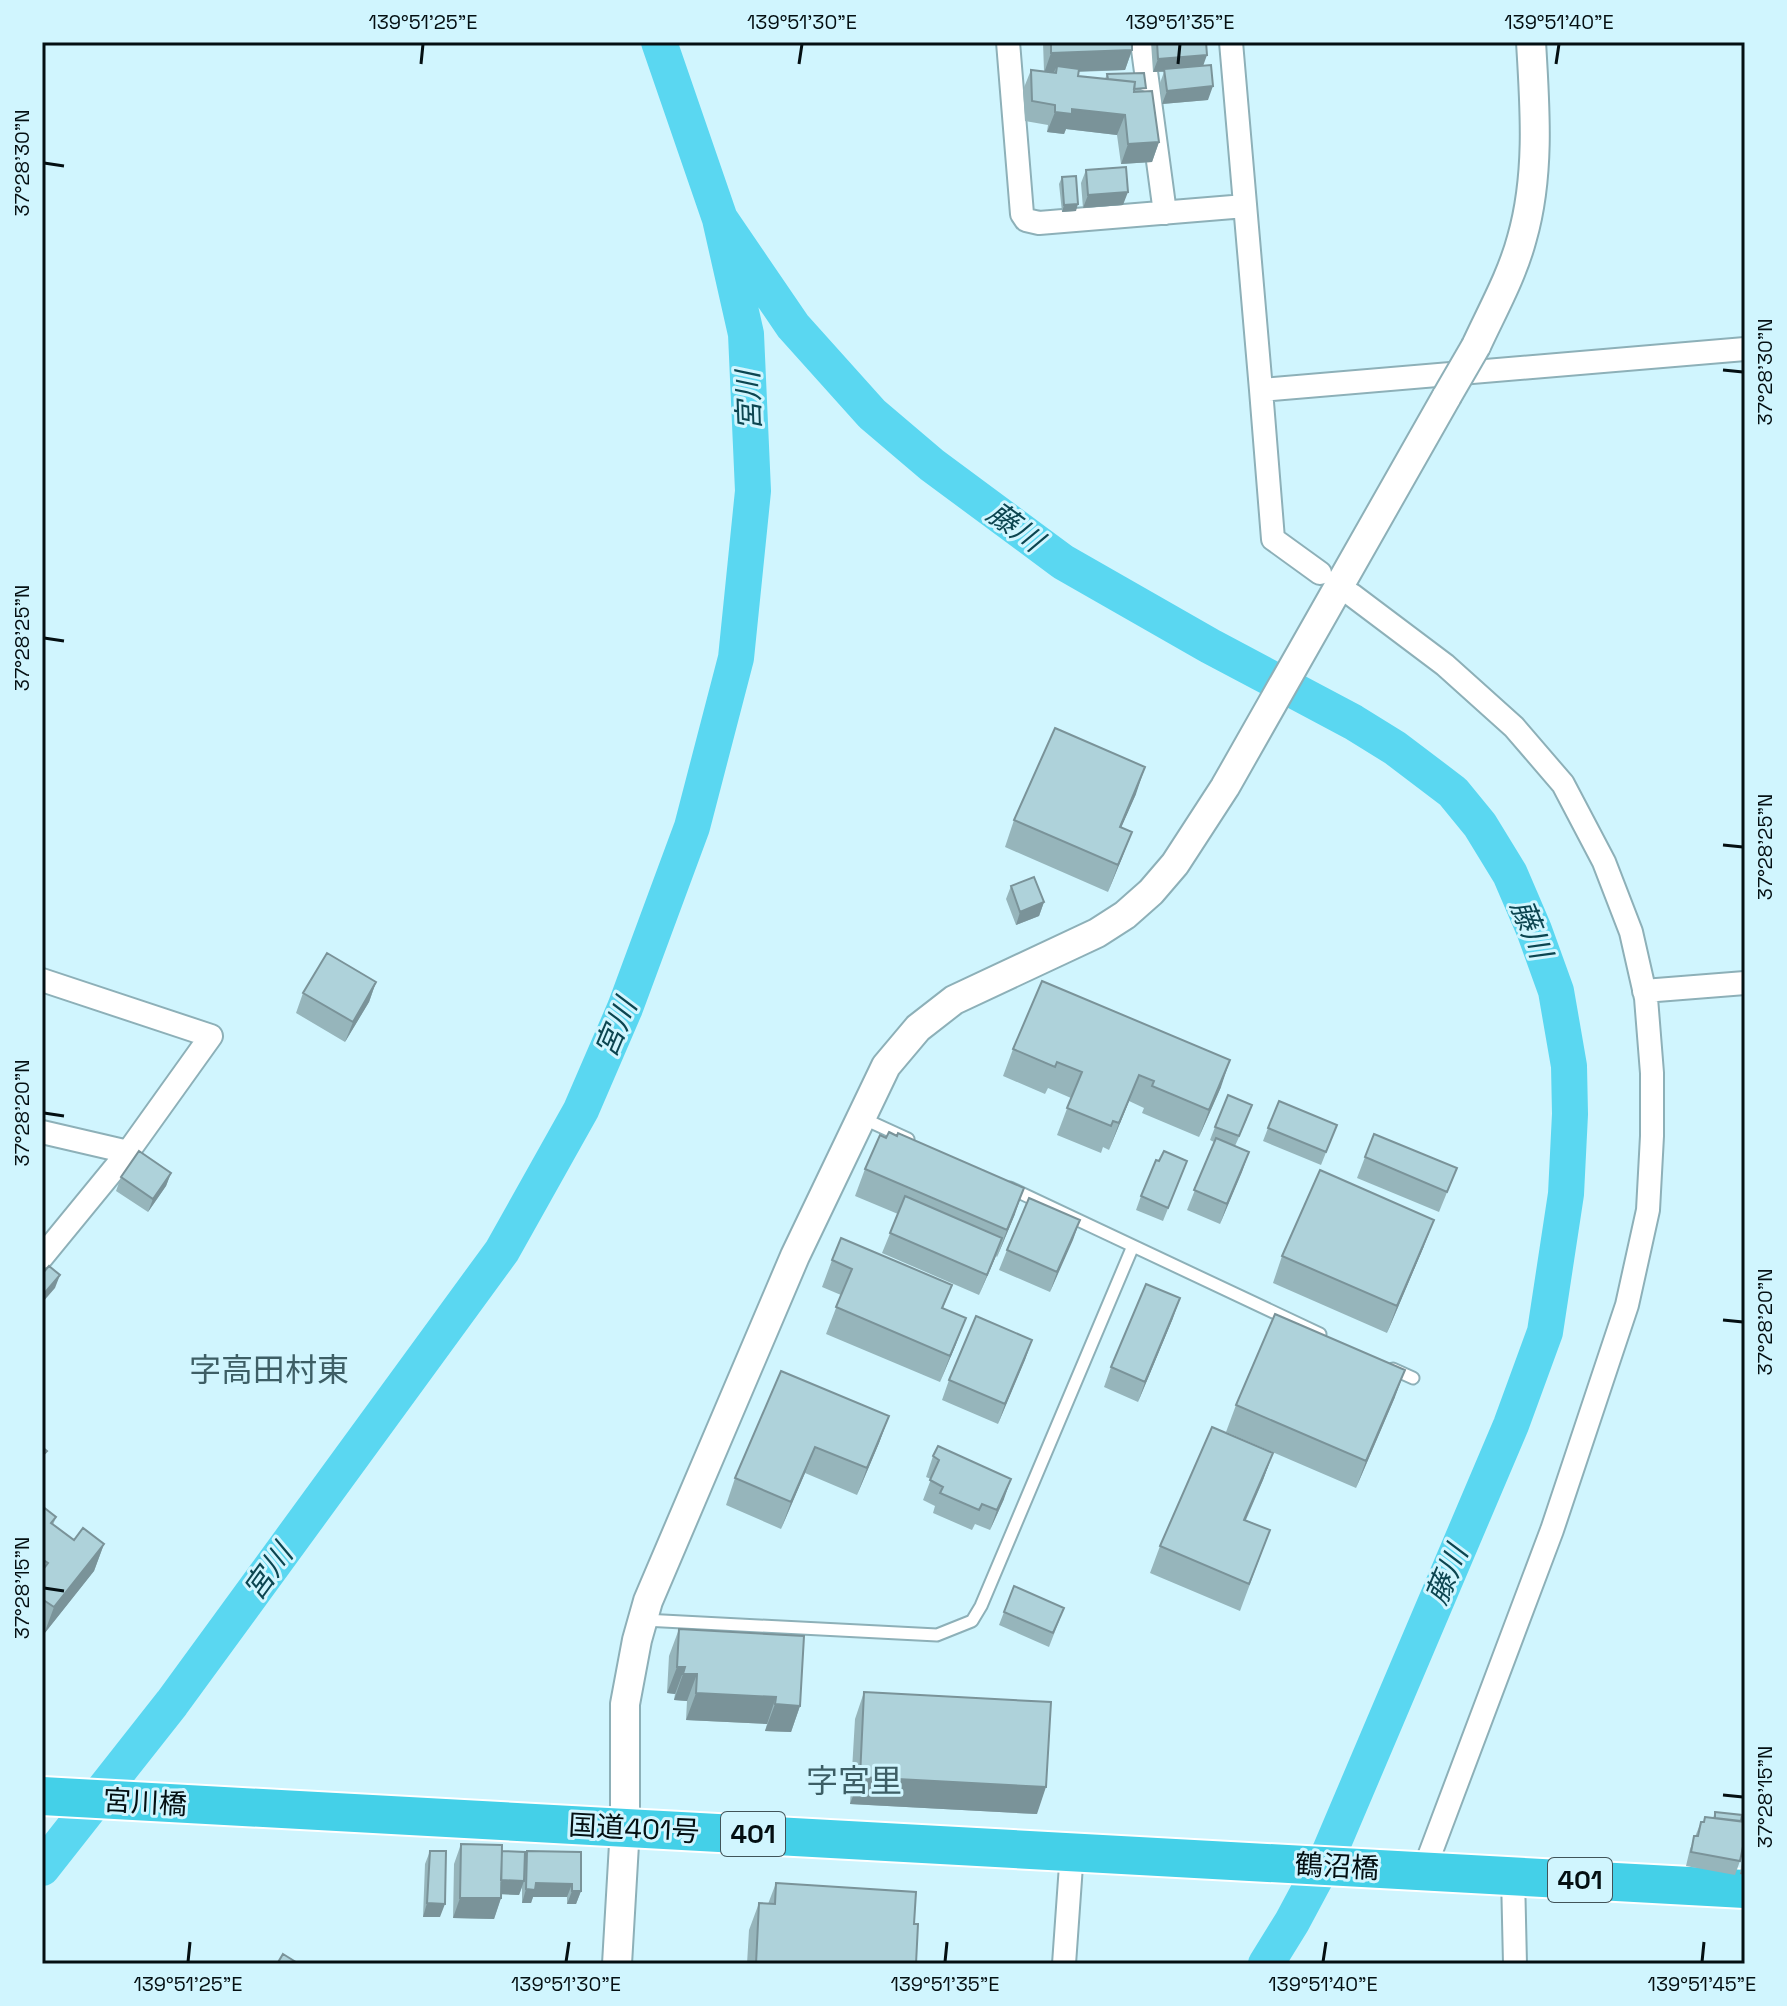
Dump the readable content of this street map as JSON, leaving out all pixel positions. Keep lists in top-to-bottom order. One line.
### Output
{"streets":{"highway":["宮川橋","国道401号","401","鶴沼橋"]},"crossings":[["宮川橋","国道401号"],["国道401号","鶴沼橋"],["401","鶴沼橋"]],"districts":["字高田村東","字宮里"],"water":["宮川","藤川"],"coordinates":["139°51'25\"E","139°51'30\"E","139°51'35\"E","139°51'40\"E","37°28'30\"N","37°28'25\"N","37°28'20\"N","37°28'15\"N","139°51'45\"E"]}
